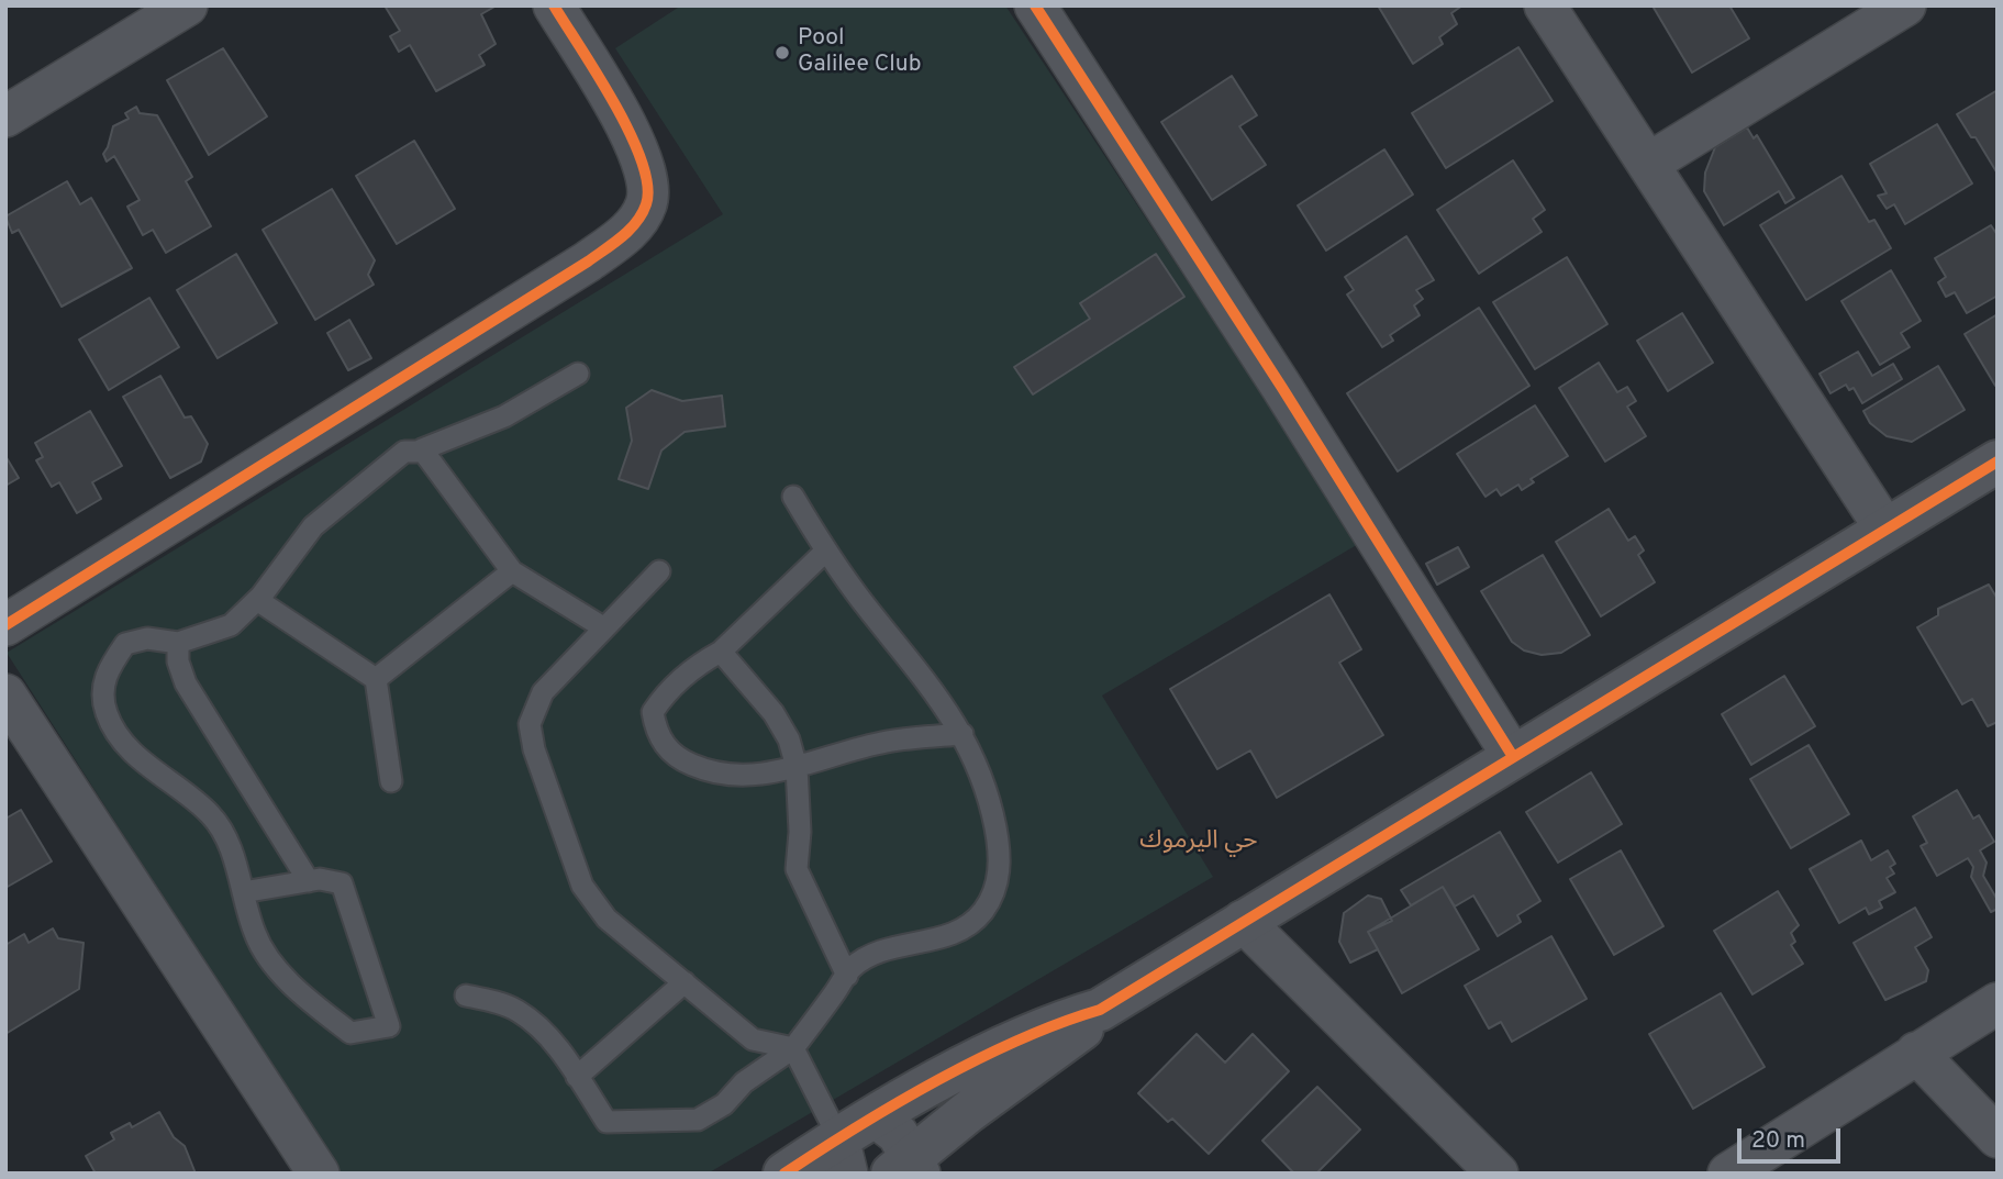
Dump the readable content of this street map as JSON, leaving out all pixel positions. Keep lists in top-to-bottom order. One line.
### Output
{"districts":["حي اليرموك"],"places":["Pool Galilee Club"],"scale_bar":"20 m"}
